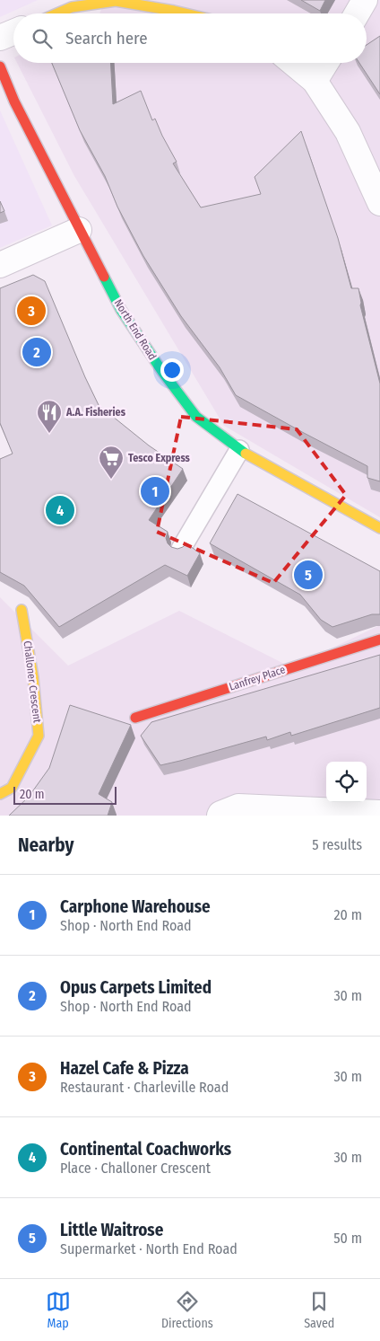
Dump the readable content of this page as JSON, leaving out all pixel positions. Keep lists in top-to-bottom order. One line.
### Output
{"streets":{"street":["North End Road","Lanfrey Place","Challoner Crescent"]},"places":{"restaurant":["A.A. Fisheries"],"supermarket":["Tesco Express"]},"scale_bar":"20 m","page":{"search":"Search here","pins":["3","2","1","4","5"],"scale":"20 m","heading":["Nearby","5 results"],"list":[{"mark":"1","name":"Carphone Warehouse","note":"Shop · North End Road","value":"20 m"},{"mark":"2","name":"Opus Carpets Limited","note":"Shop · North End Road","value":"30 m"},{"mark":"3","name":"Hazel Cafe & Pizza","note":"Restaurant · Charleville Road","value":"30 m"},{"mark":"4","name":"Continental Coachworks","note":"Place · Challoner Crescent","value":"30 m"},{"mark":"5","name":"Little Waitrose","note":"Supermarket · North End Road","value":"50 m"}],"nav":["Map","Directions","Saved"]}}
